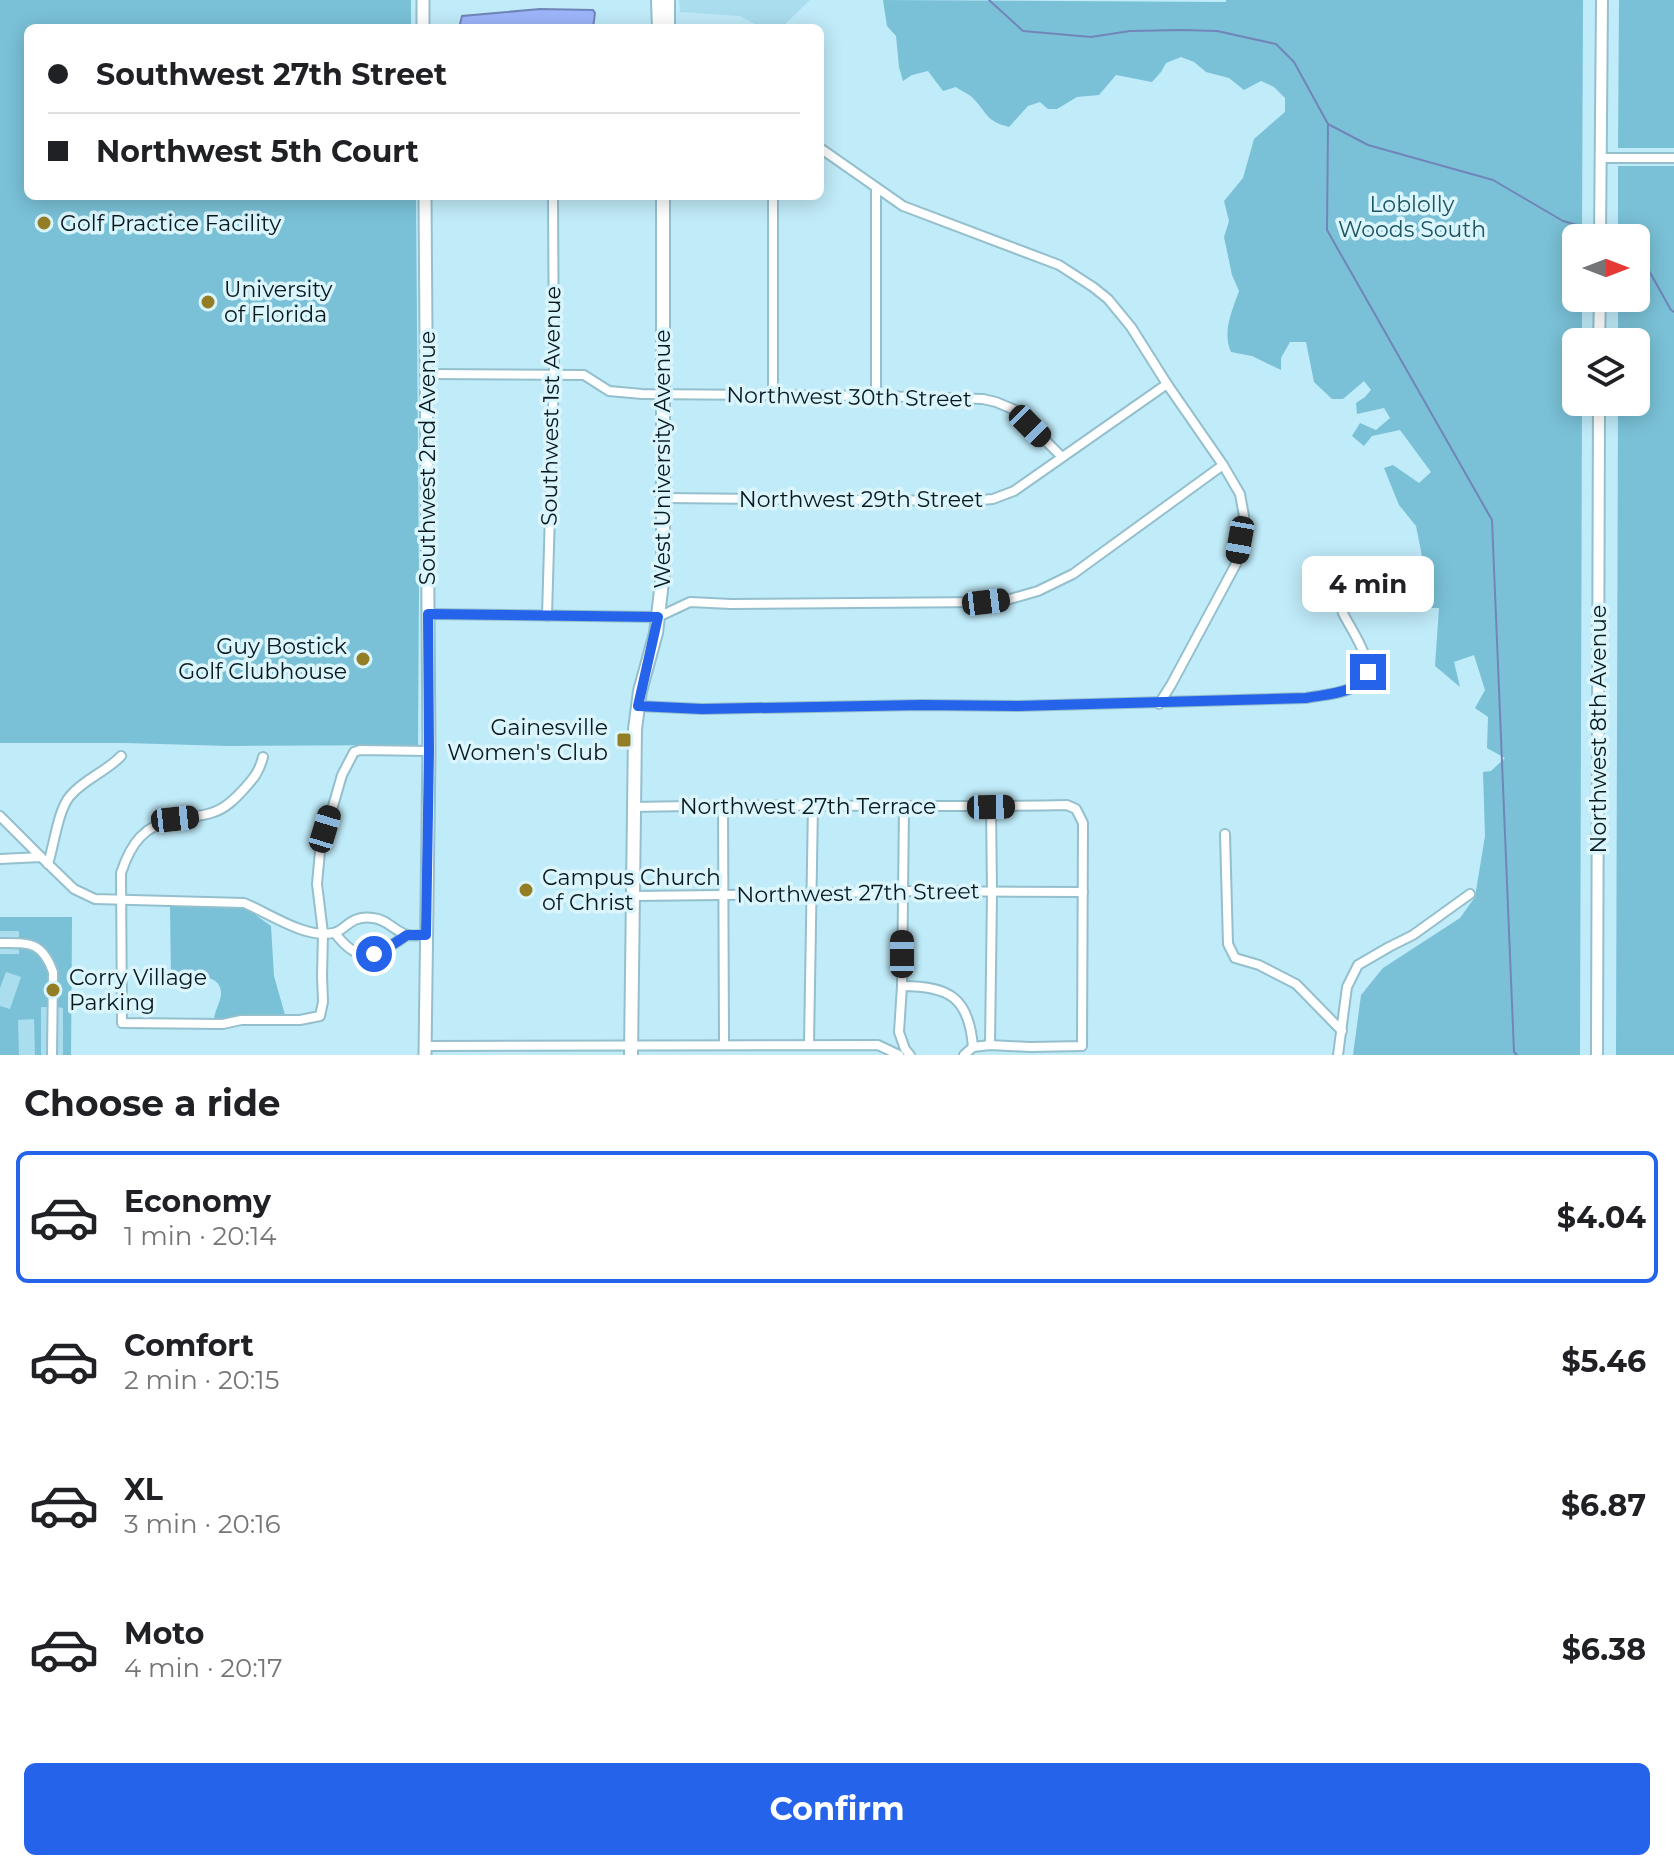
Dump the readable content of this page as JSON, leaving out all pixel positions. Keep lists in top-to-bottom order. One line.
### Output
{"streets":{"main road":["Southwest 2nd Avenue","West University Avenue"],"street":["Northwest 30th Street","Southwest 1st Avenue","Northwest 29th Street","Northwest 8th Avenue","Northwest 27th Terrace","Northwest 27th Street"]},"crossings":[["Northwest 30th Street","Southwest 1st Avenue"],["Northwest 30th Street","Southwest 2nd Avenue"],["Northwest 30th Street","West University Avenue"],["Northwest 30th Street","Northwest 29th Street"],["West University Avenue","Northwest 29th Street"],["West University Avenue","Northwest 27th Terrace"],["West University Avenue","Northwest 27th Street"],["Northwest 27th Terrace","Northwest 27th Street"]],"parks":["Loblolly Woods South"],"places":{"other":["Golf Practice Facility","University of Florida","Guy Bostick Golf Clubhouse","Campus Church of Christ","Corry Village Parking"],"transit":["Gainesville Women's Club"]},"north":"right","page":{"banner":["Southwest 27th Street","Northwest 5th Court"],"bubble":"4 min","heading":"Choose a ride","list":[{"name":"Economy","note":"1 min · 20:14","value":"$4.04"},{"name":"Comfort","note":"2 min · 20:15","value":"$5.46"},{"name":"XL","note":"3 min · 20:16","value":"$6.87"},{"name":"Moto","note":"4 min · 20:17","value":"$6.38"}],"buttons":"Confirm"}}
